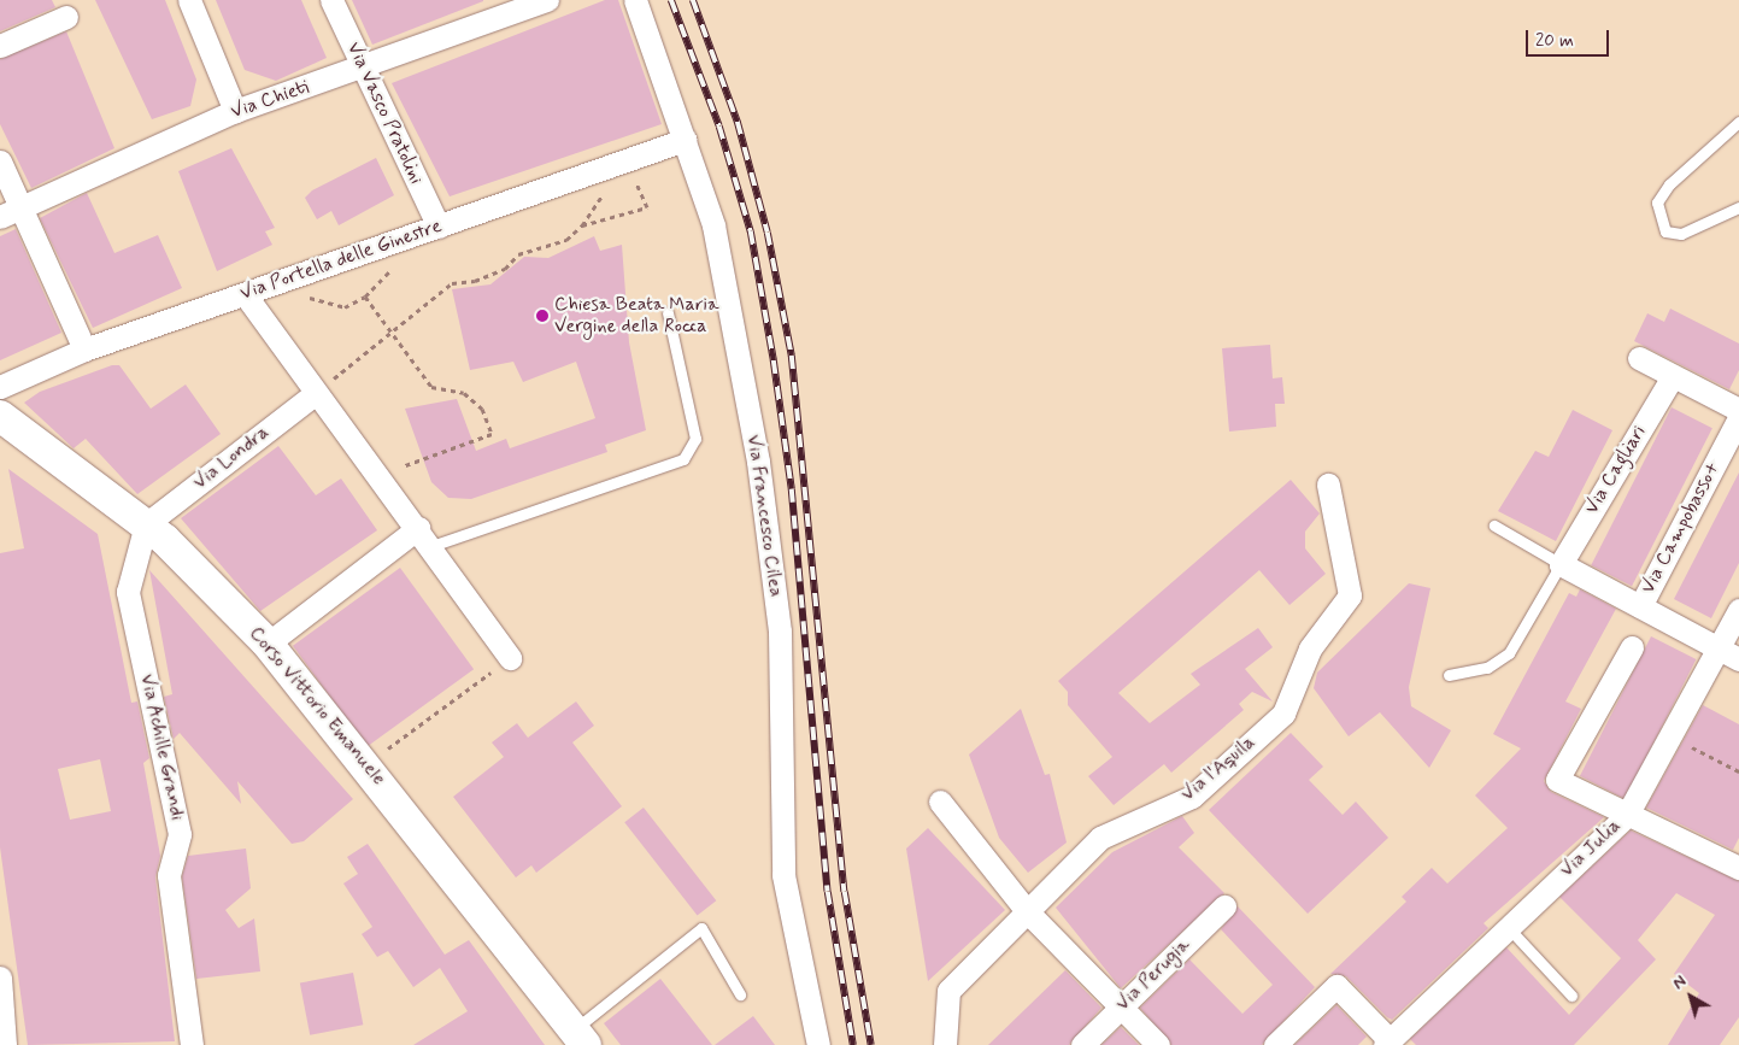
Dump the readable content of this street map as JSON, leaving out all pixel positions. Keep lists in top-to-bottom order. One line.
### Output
{"streets":{"main road":["Corso Vittorio Emanuele"],"street":["Via Chieti","Via Vasco Pratolini","Via Portella delle Ginestre","Via Londra","Via Cagliari","Via Francesco Cilea","Via Campobasso+","Via Achille Grandi","Via l'Aquila","Via Julia","Via Perugia"]},"crossings":[["Via Chieti","Via Vasco Pratolini"],["Via Vasco Pratolini","Via Portella delle Ginestre"],["Via Portella delle Ginestre","Via Francesco Cilea"],["Via Londra","Corso Vittorio Emanuele"],["Via Londra","Via Achille Grandi"],["Corso Vittorio Emanuele","Via Achille Grandi"]],"places":["Chiesa Beata Maria Vergine della Rocca"],"scale_bar":"20 m","north":"top left"}
